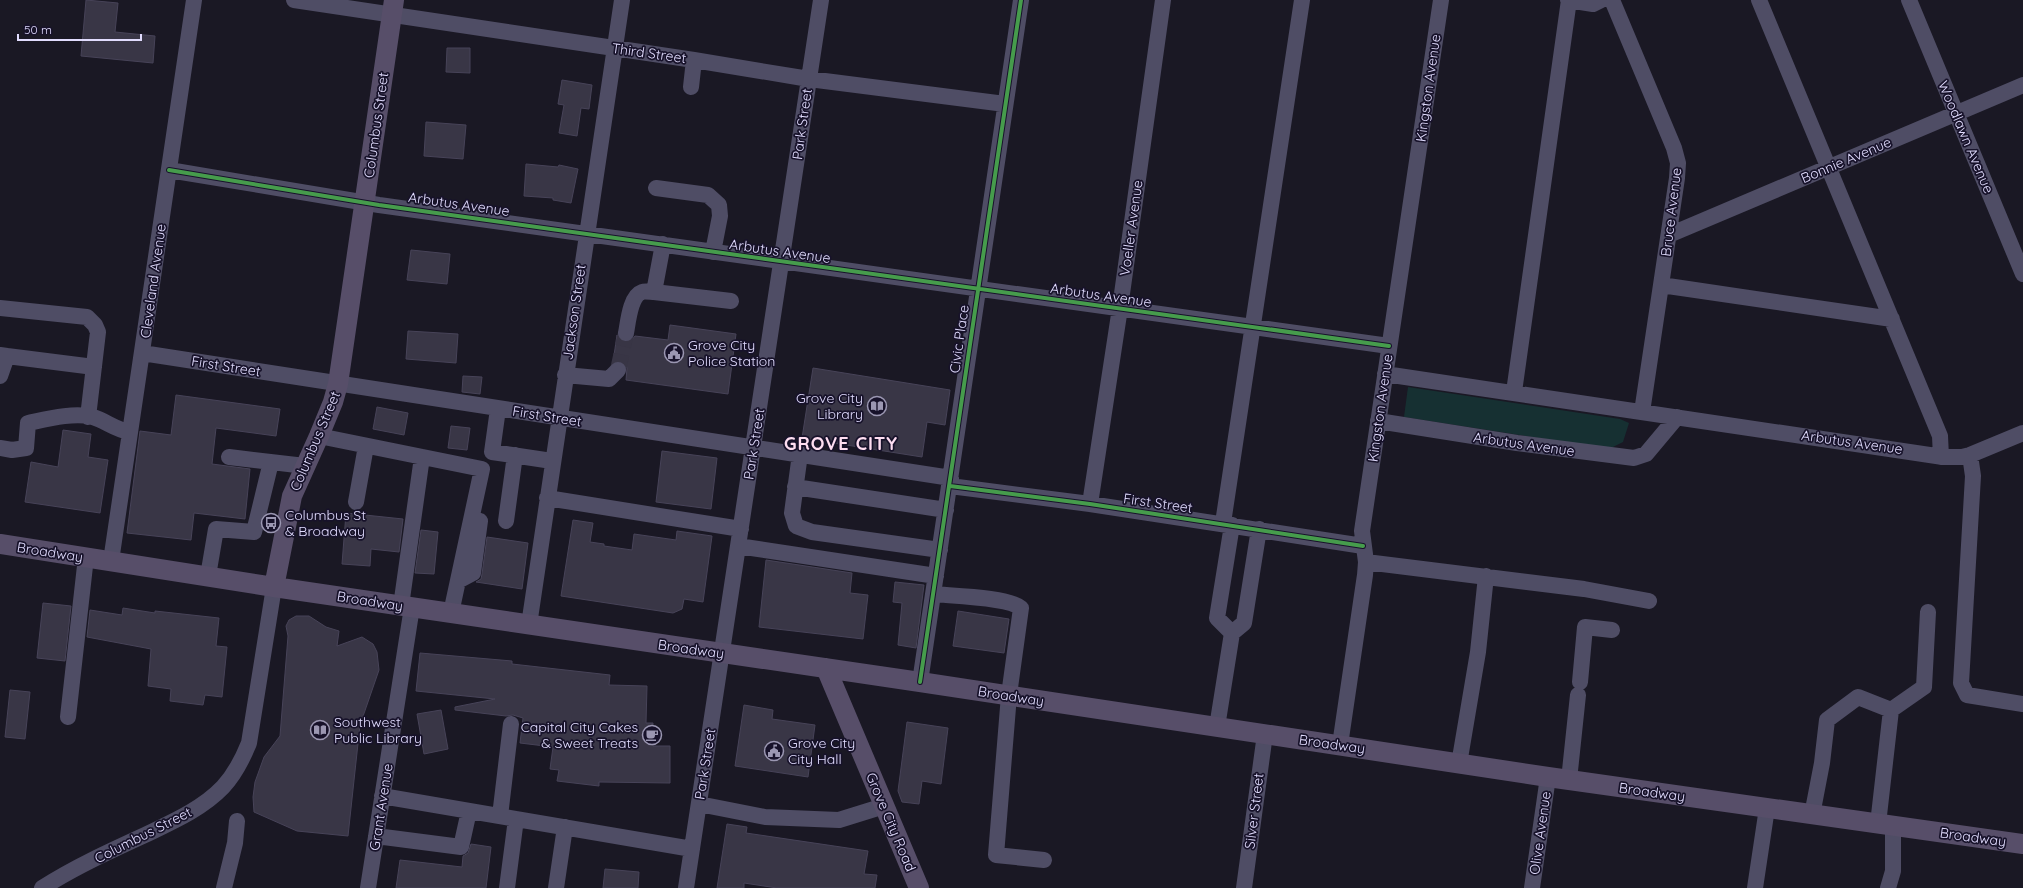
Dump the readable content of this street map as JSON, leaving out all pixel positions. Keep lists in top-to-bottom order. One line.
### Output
{"streets":{"main road":["Columbus Street","Broadway","Grove City Road"],"street":["Third Street","Kingston Avenue","Park Street","Woodlawn Avenue","Bonnie Avenue","Arbutus Avenue","Bruce Avenue","Voeller Avenue","Cleveland Avenue","Jackson Street","Civic Place","First Street","Grant Avenue","Silver Street","Olive Avenue"]},"crossings":[["Third Street","Park Street"],["Third Street","Columbus Street"],["Third Street","Jackson Street"],["Third Street","Civic Place"],["Kingston Avenue","Arbutus Avenue"],["Kingston Avenue","First Street"],["Kingston Avenue","Broadway"],["Park Street","Arbutus Avenue"],["Park Street","First Street"],["Park Street","Broadway"],["Columbus Street","Arbutus Avenue"],["Columbus Street","First Street"],["Columbus Street","Broadway"],["Woodlawn Avenue","Bonnie Avenue"],["Bonnie Avenue","Bruce Avenue"],["Arbutus Avenue","Bruce Avenue"],["Arbutus Avenue","Voeller Avenue"],["Arbutus Avenue","Cleveland Avenue"],["Arbutus Avenue","Jackson Street"],["Arbutus Avenue","Civic Place"],["Voeller Avenue","First Street"],["Cleveland Avenue","First Street"],["Cleveland Avenue","Broadway"],["Jackson Street","First Street"],["Jackson Street","Broadway"],["Civic Place","First Street"],["Civic Place","Broadway"],["Broadway","Grant Avenue"],["Broadway","Silver Street"],["Broadway","Grove City Road"],["Broadway","Olive Avenue"]],"districts":["GROVE CITY"],"places":{"public building":["Grove City Police Station","Grove City City Hall"],"library":["Grove City Library","Southwest Public Library"],"bus stop":["Columbus St & Broadway"],"cafe":["Capital City Cakes & Sweet Treats"]},"scale_bar":"50 m"}
